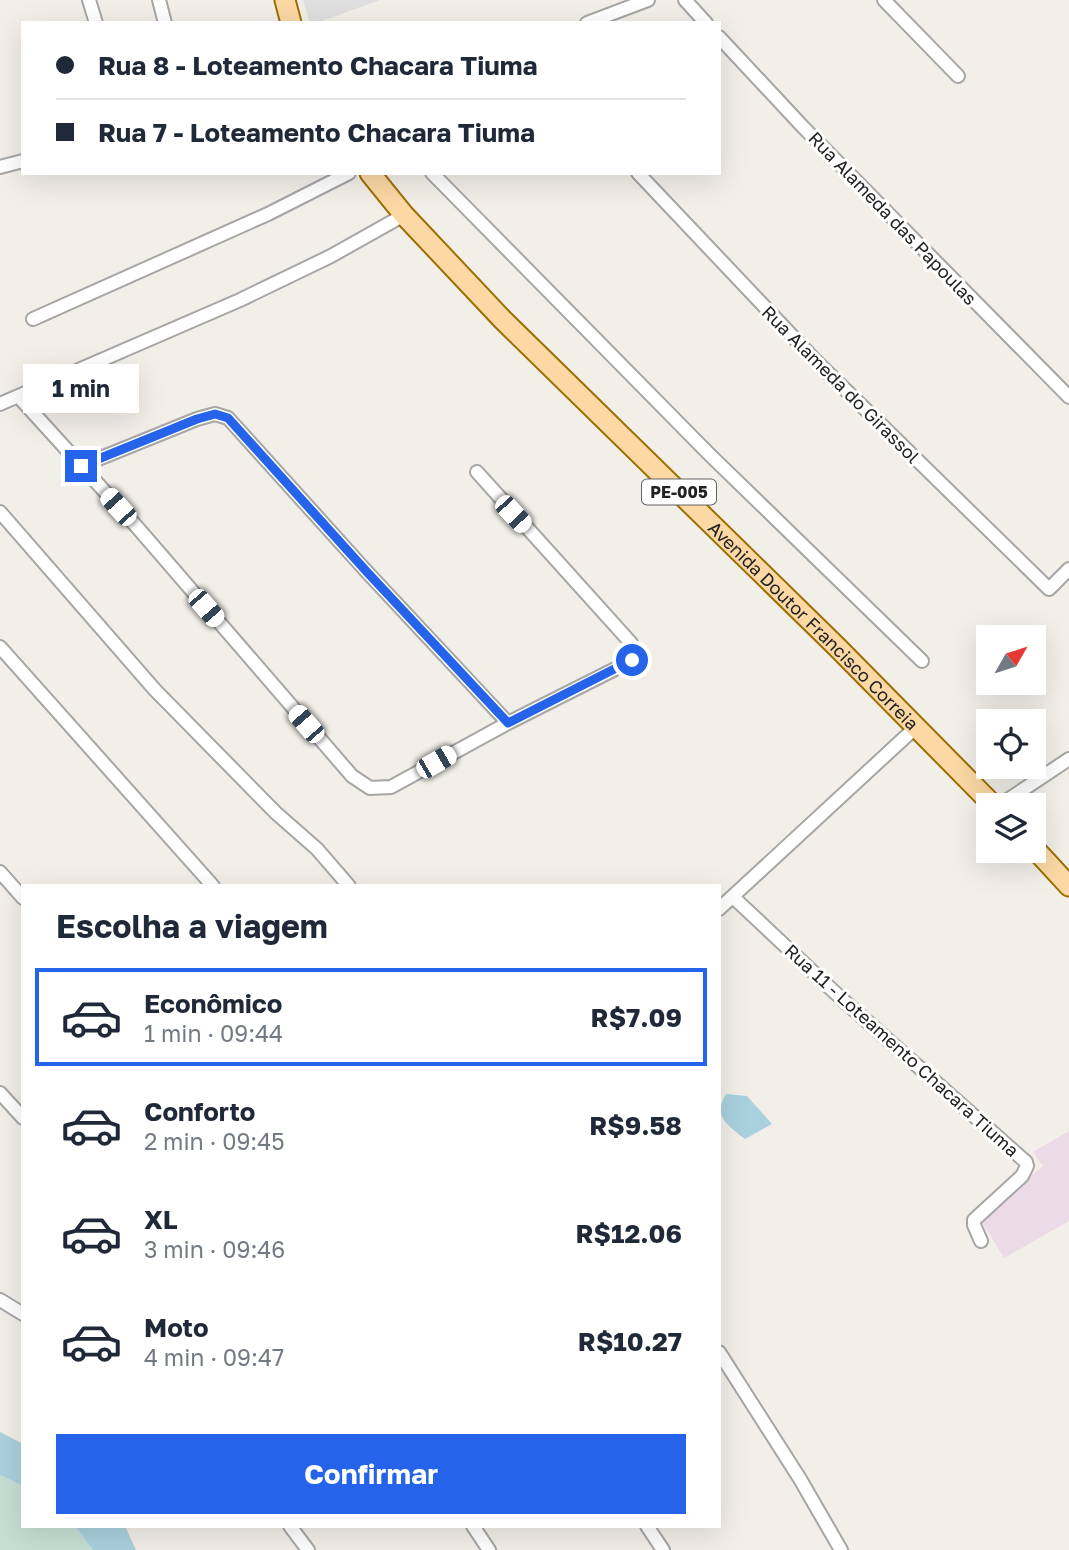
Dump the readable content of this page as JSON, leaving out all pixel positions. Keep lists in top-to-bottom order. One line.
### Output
{"streets":{"main road":["PE-005","Avenida Doutor Francisco Correia"],"street":["Rua Alameda das Papoulas","Rua Alameda do Girassol","Rua 11 - Loteamento Chacara Tiuma"]},"north":"top right","page":{"banner":["Rua 8 - Loteamento Chacara Tiuma","Rua 7 - Loteamento Chacara Tiuma"],"bubble":"1 min","heading":"Escolha a viagem","list":[{"name":"Econômico","note":"1 min · 09:44","value":"R$7.09"},{"name":"Conforto","note":"2 min · 09:45","value":"R$9.58"},{"name":"XL","note":"3 min · 09:46","value":"R$12.06"},{"name":"Moto","note":"4 min · 09:47","value":"R$10.27"}],"buttons":"Confirmar"}}
